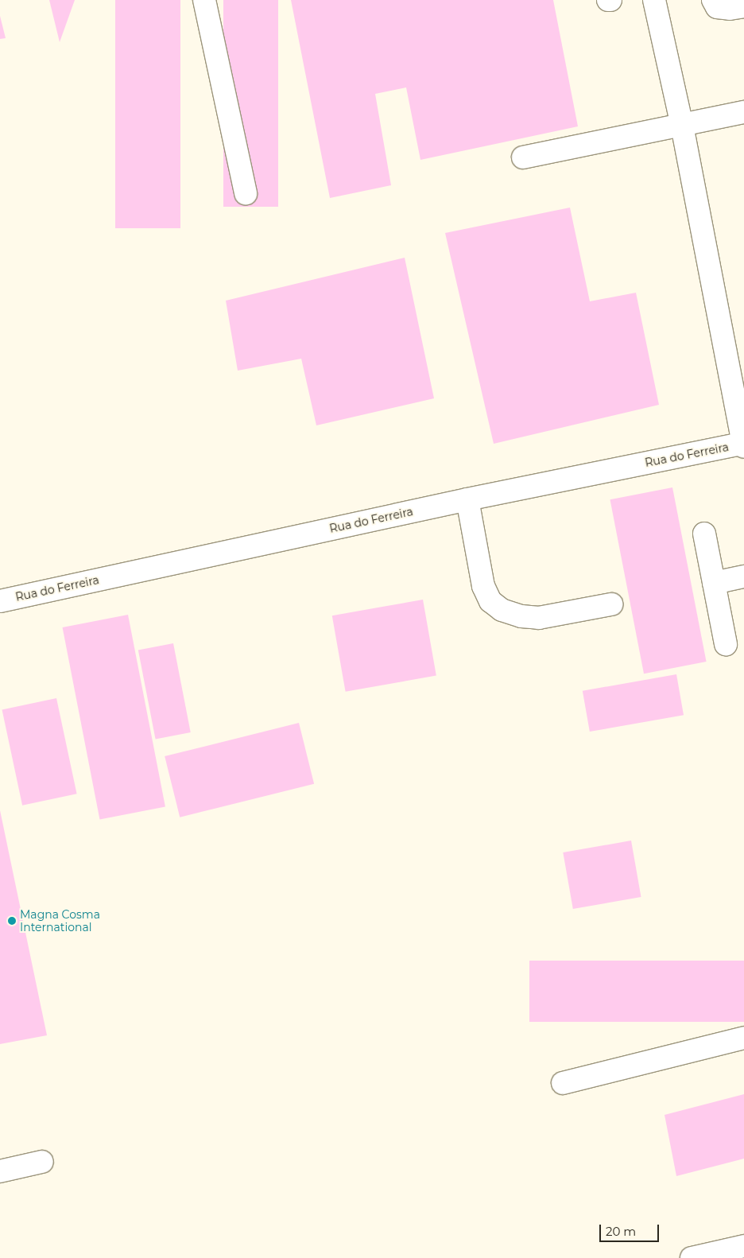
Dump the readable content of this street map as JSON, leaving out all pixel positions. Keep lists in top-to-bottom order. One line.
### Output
{"streets":{"street":["Rua do Ferreira"]},"places":["Magna Cosma International"],"scale_bar":"20 m"}
